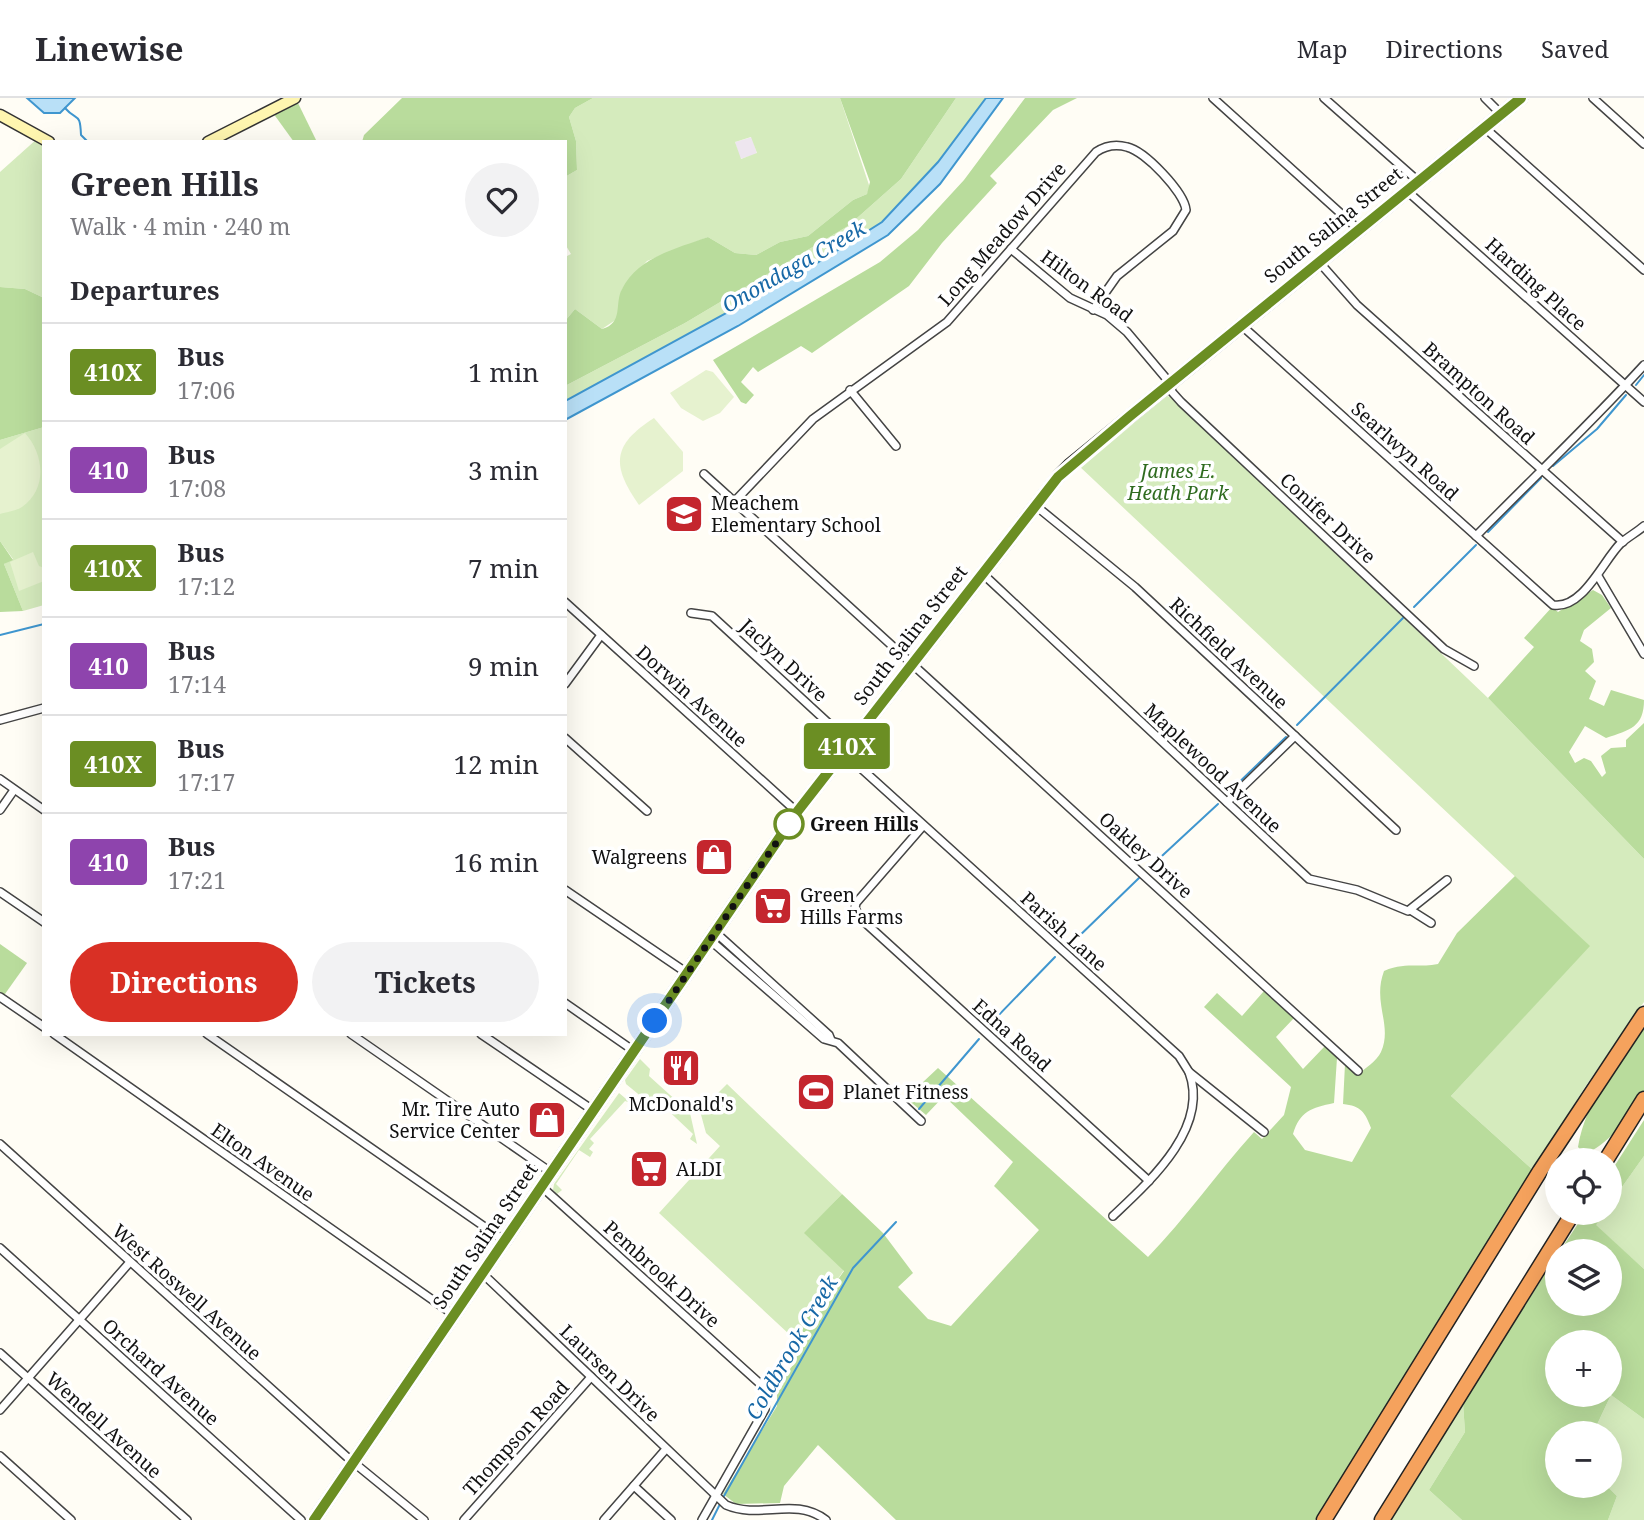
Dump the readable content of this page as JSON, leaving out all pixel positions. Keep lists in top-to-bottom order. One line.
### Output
{"streets":{"main road":["South Salina Street"],"street":["Long Meadow Drive","Harding Place","Hilton Road","Brampton Road","Searlwyn Road","Conifer Drive","Richfield Avenue","Jaclyn Drive","Dorwin Avenue","Maplewood Avenue","Oakley Drive","Parish Lane","Edna Road","Elton Avenue","Pembrook Drive","West Roswell Avenue","Orchard Avenue","Laursen Drive","Wendell Avenue","Thompson Road"]},"crossings":[["South Salina Street","Harding Place"],["South Salina Street","Hilton Road"],["South Salina Street","Brampton Road"],["South Salina Street","Searlwyn Road"],["South Salina Street","Conifer Drive"],["South Salina Street","Richfield Avenue"],["South Salina Street","Jaclyn Drive"],["South Salina Street","Dorwin Avenue"],["South Salina Street","Maplewood Avenue"],["South Salina Street","Oakley Drive"],["South Salina Street","Parish Lane"],["South Salina Street","Elton Avenue"],["South Salina Street","Pembrook Drive"],["South Salina Street","West Roswell Avenue"],["South Salina Street","Laursen Drive"],["Long Meadow Drive","Hilton Road"],["Long Meadow Drive","Oakley Drive"],["Hilton Road","Conifer Drive"],["Jaclyn Drive","Parish Lane"],["Parish Lane","Edna Road"],["Pembrook Drive","Laursen Drive"],["Laursen Drive","Thompson Road"]],"water":["Onondaga Creek","Coldbrook Creek"],"parks":["James E. Heath Park"],"places":{"school or university":["Meachem Elementary School"],"other":["Green Hills"],"shop":["Walgreens","Mr. Tire Auto Service Center"],"supermarket":["Green Hills Farms","ALDI"],"restaurant":["McDonald's"],"sports":["Planet Fitness"]},"lines":["bus line 410X"],"page":{"header":"Linewise","nav":["Map","Directions","Saved"],"on_map":"410X","heading":[["Green Hills","Walk · 4 min · 240 m"],"Departures"],"list":[{"mark":"410X","name":"Bus","note":"17:06","value":"1 min"},{"mark":"410","name":"Bus","note":"17:08","value":"3 min"},{"mark":"410X","name":"Bus","note":"17:12","value":"7 min"},{"mark":"410","name":"Bus","note":"17:14","value":"9 min"},{"mark":"410X","name":"Bus","note":"17:17","value":"12 min"},{"mark":"410","name":"Bus","note":"17:21","value":"16 min"}],"buttons":["Directions","Tickets"],"map_buttons":["+","−"]}}
